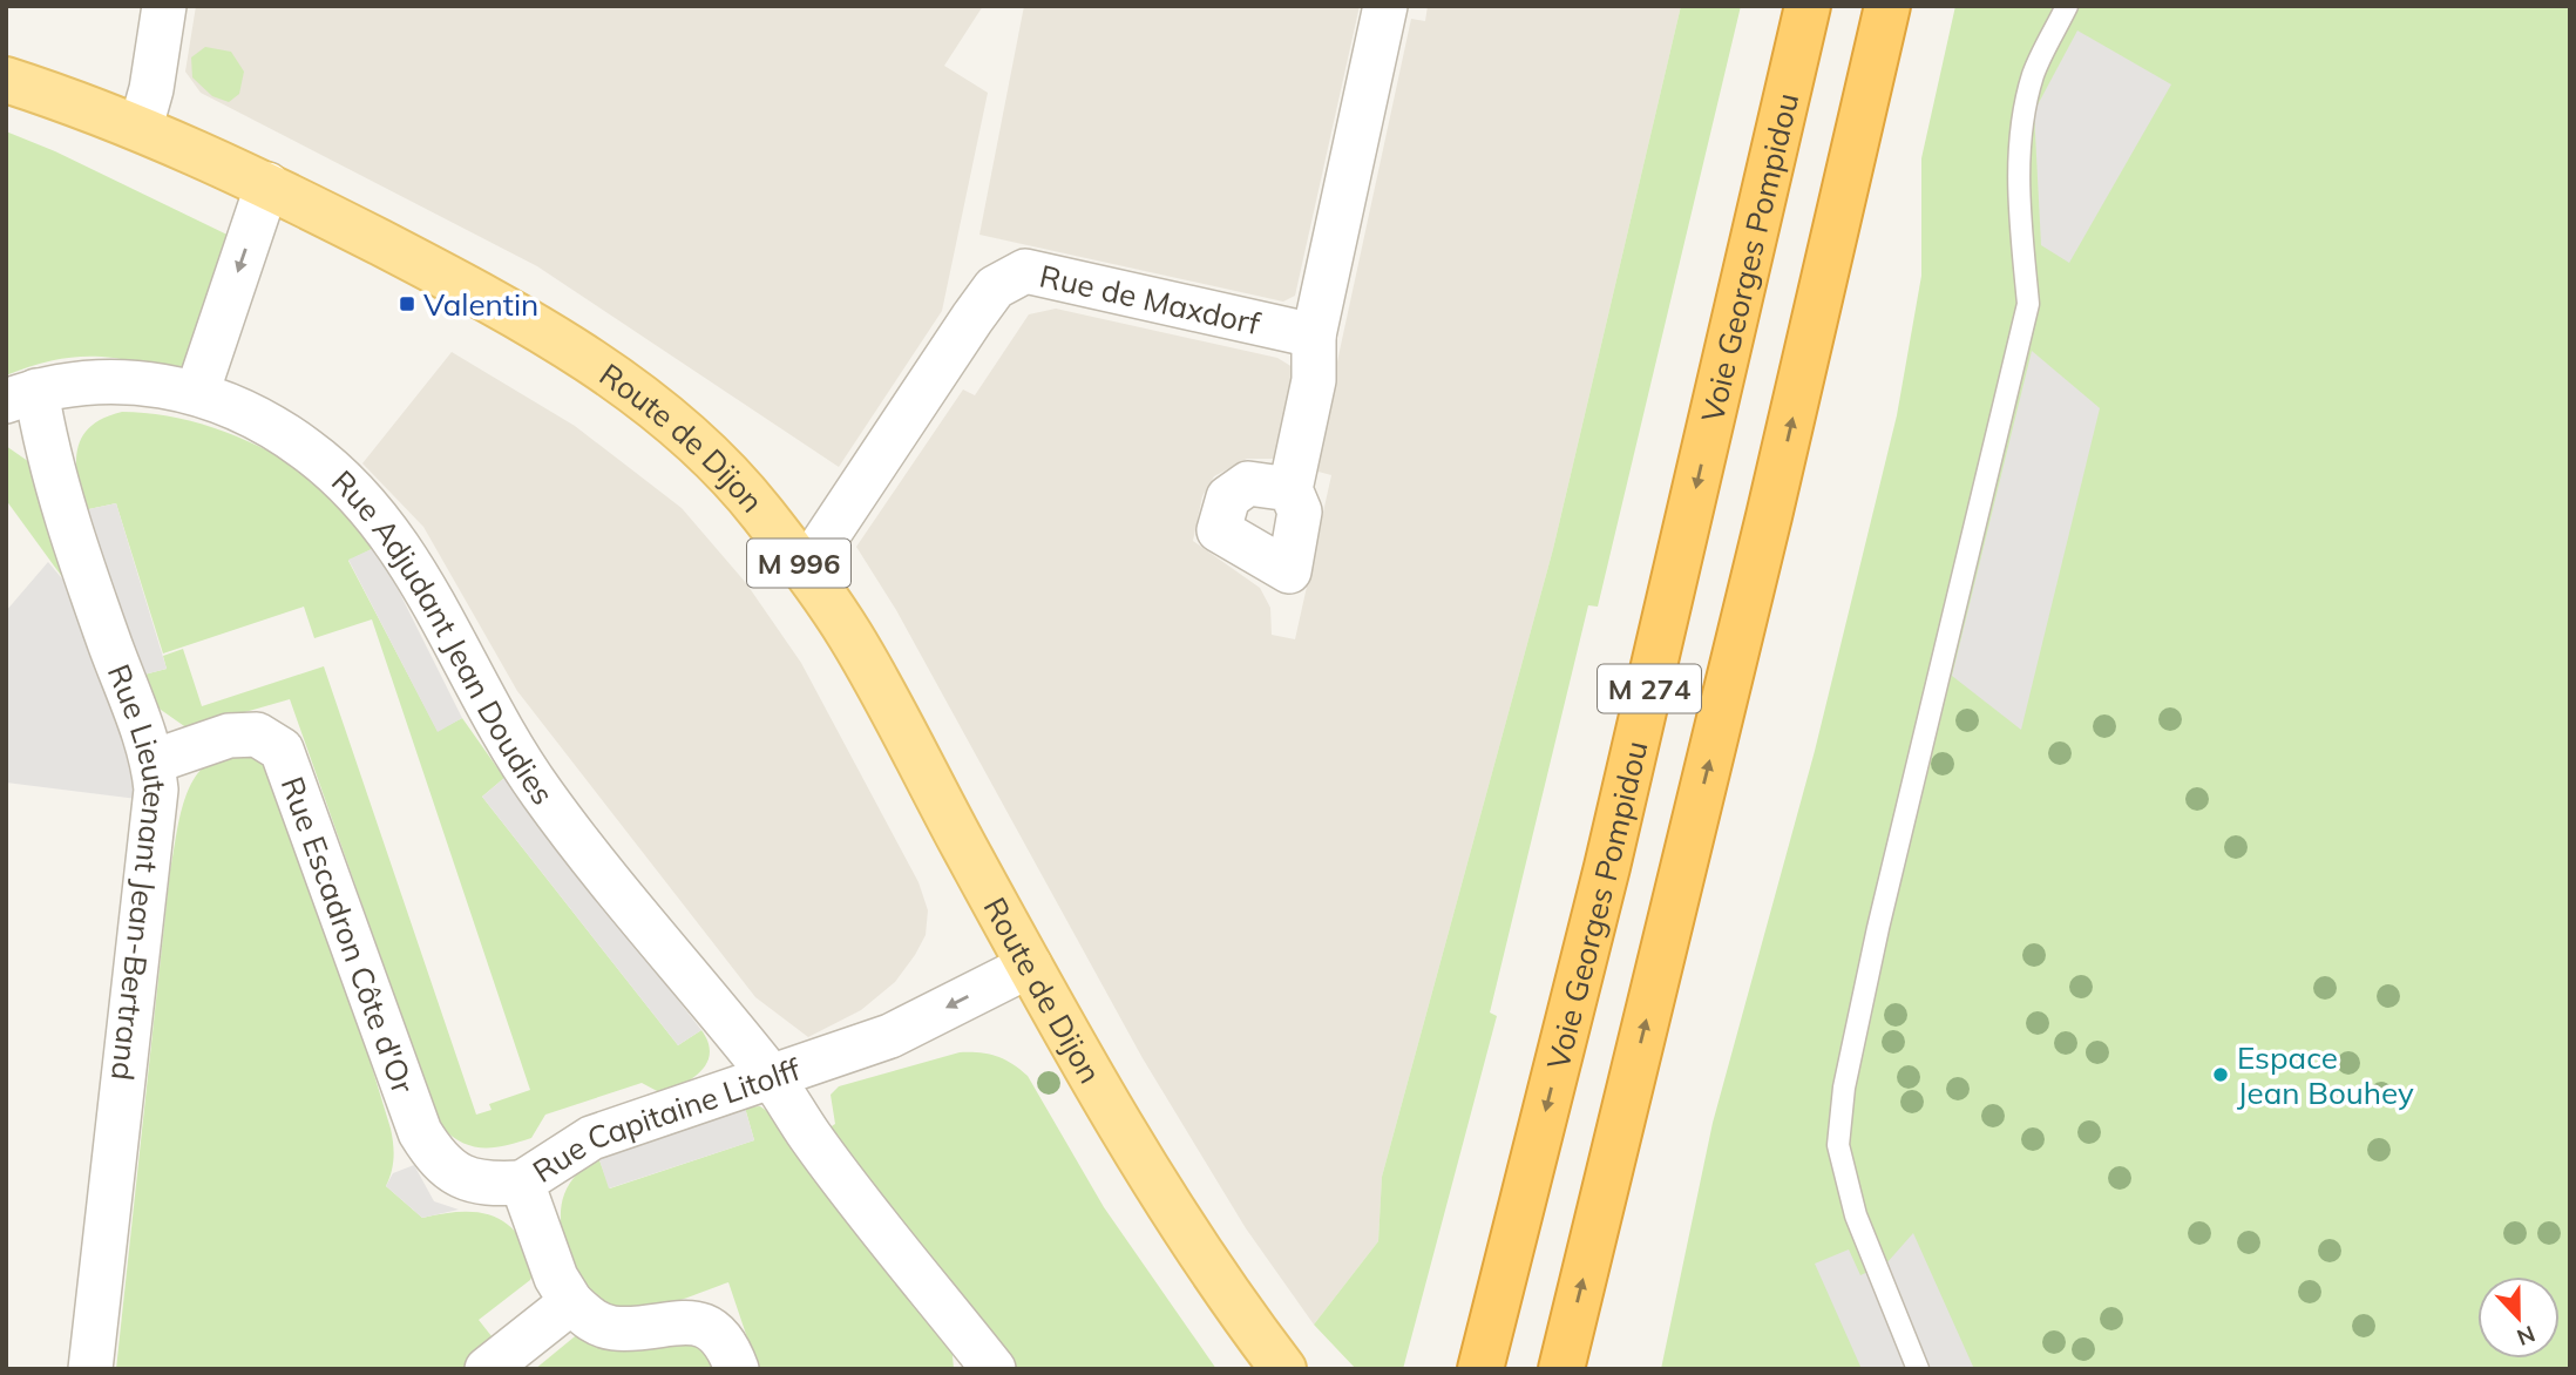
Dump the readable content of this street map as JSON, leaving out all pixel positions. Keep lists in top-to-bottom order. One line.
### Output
{"streets":{"highway":["Voie Georges Pompidou","M 274"],"main road":["Route de Dijon","M 996"],"street":["Rue de Maxdorf","Rue Adjudant Jean Doudies","Rue Lieutenant Jean-Bertrand","Rue Escadron Côte d'Or","Rue Capitaine Litolff"]},"crossings":[["Rue de Maxdorf","Route de Dijon"],["Route de Dijon","Rue Capitaine Litolff"],["Rue Adjudant Jean Doudies","Rue Lieutenant Jean-Bertrand"],["Rue Adjudant Jean Doudies","Rue Capitaine Litolff"],["Rue Lieutenant Jean-Bertrand","Rue Escadron Côte d'Or"],["Rue Escadron Côte d'Or","Rue Capitaine Litolff"]],"one_way":["Rue Capitaine Litolff"],"places":{"transit":["Valentin"],"other":["Espace Jean Bouhey"]},"north":"bottom"}
